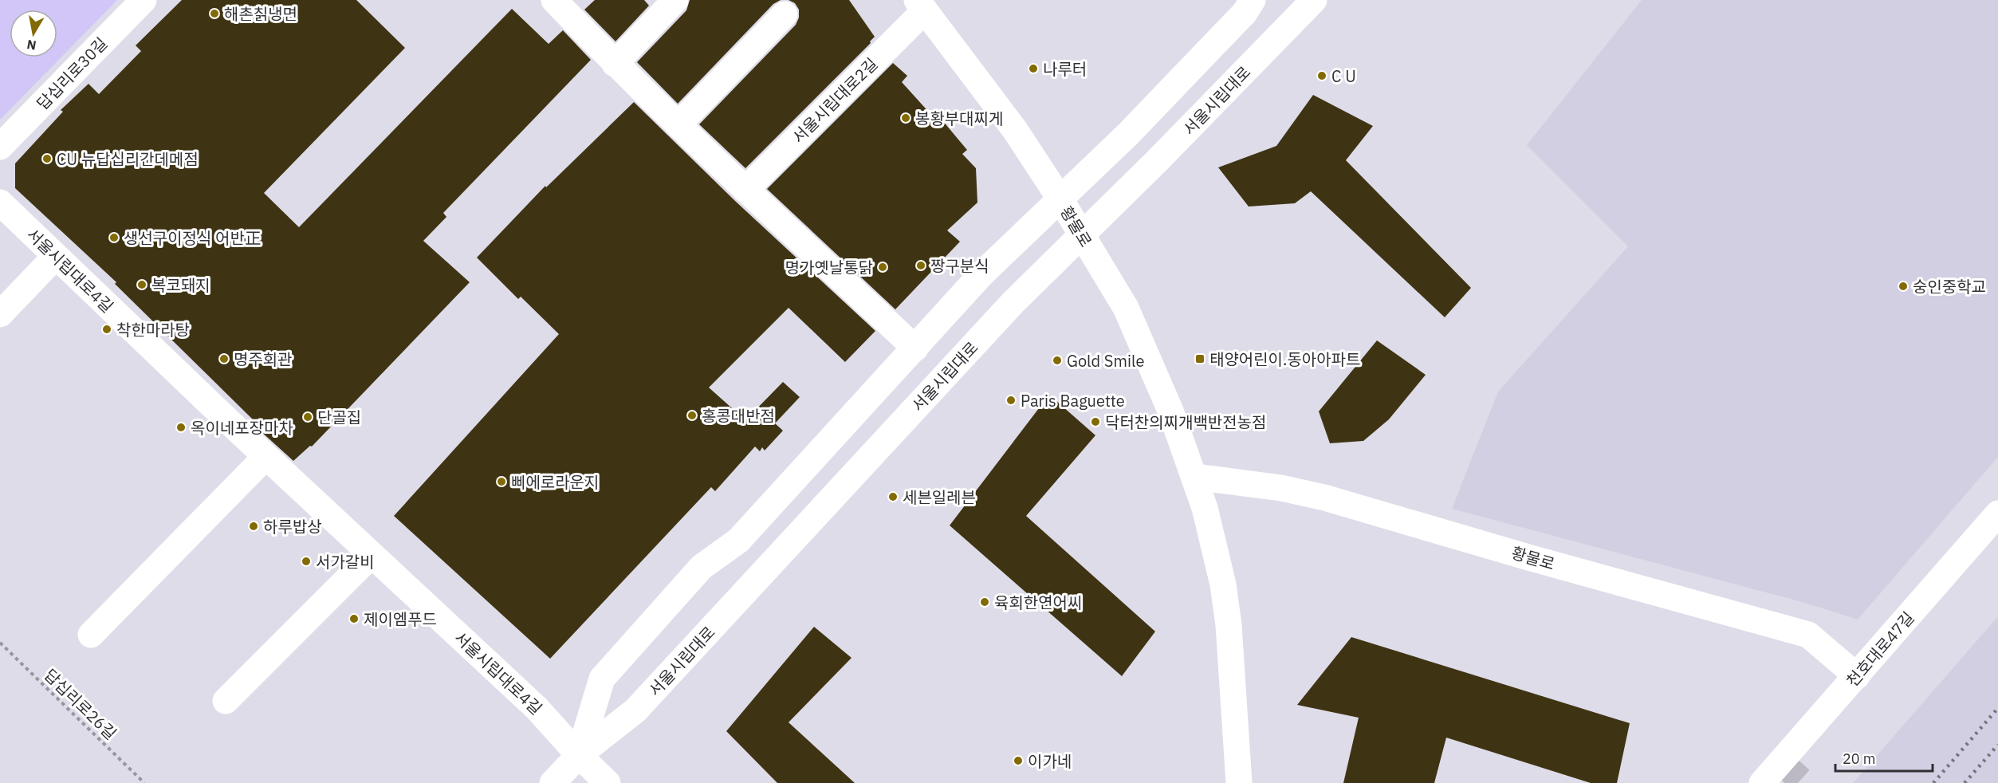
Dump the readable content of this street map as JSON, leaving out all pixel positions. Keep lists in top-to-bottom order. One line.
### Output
{"streets":{"street":["답십리로30길","서울시립대로2길","서울시립대로","황물로","서울시립대로4길","천호대로47길"],"path":["답십리로26길"]},"crossings":[["서울시립대로2길","황물로"],["서울시립대로","황물로"],["서울시립대로","서울시립대로4길"],["황물로","천호대로47길"]],"places":{"other":["해촌칡냉면","나루터","C U","봉황부대찌게","CU 뉴답십리간데메점","생선구이정식 어반正","짱구분식","명가옛날통닭","복코돼지","숭인중학교","착한마라탕","명주회관","Gold Smile","Paris Baguette","홍콩대반점","단골집","닥터찬의찌개백반전농점","옥이네포장마차","삐에로라운지","세븐일레븐","하루밥상","서가갈비","육회한연어씨","제이엠푸드","이가네"],"transit":["태양어린이.동아아파트"]},"scale_bar":"20 m","north":"bottom"}
